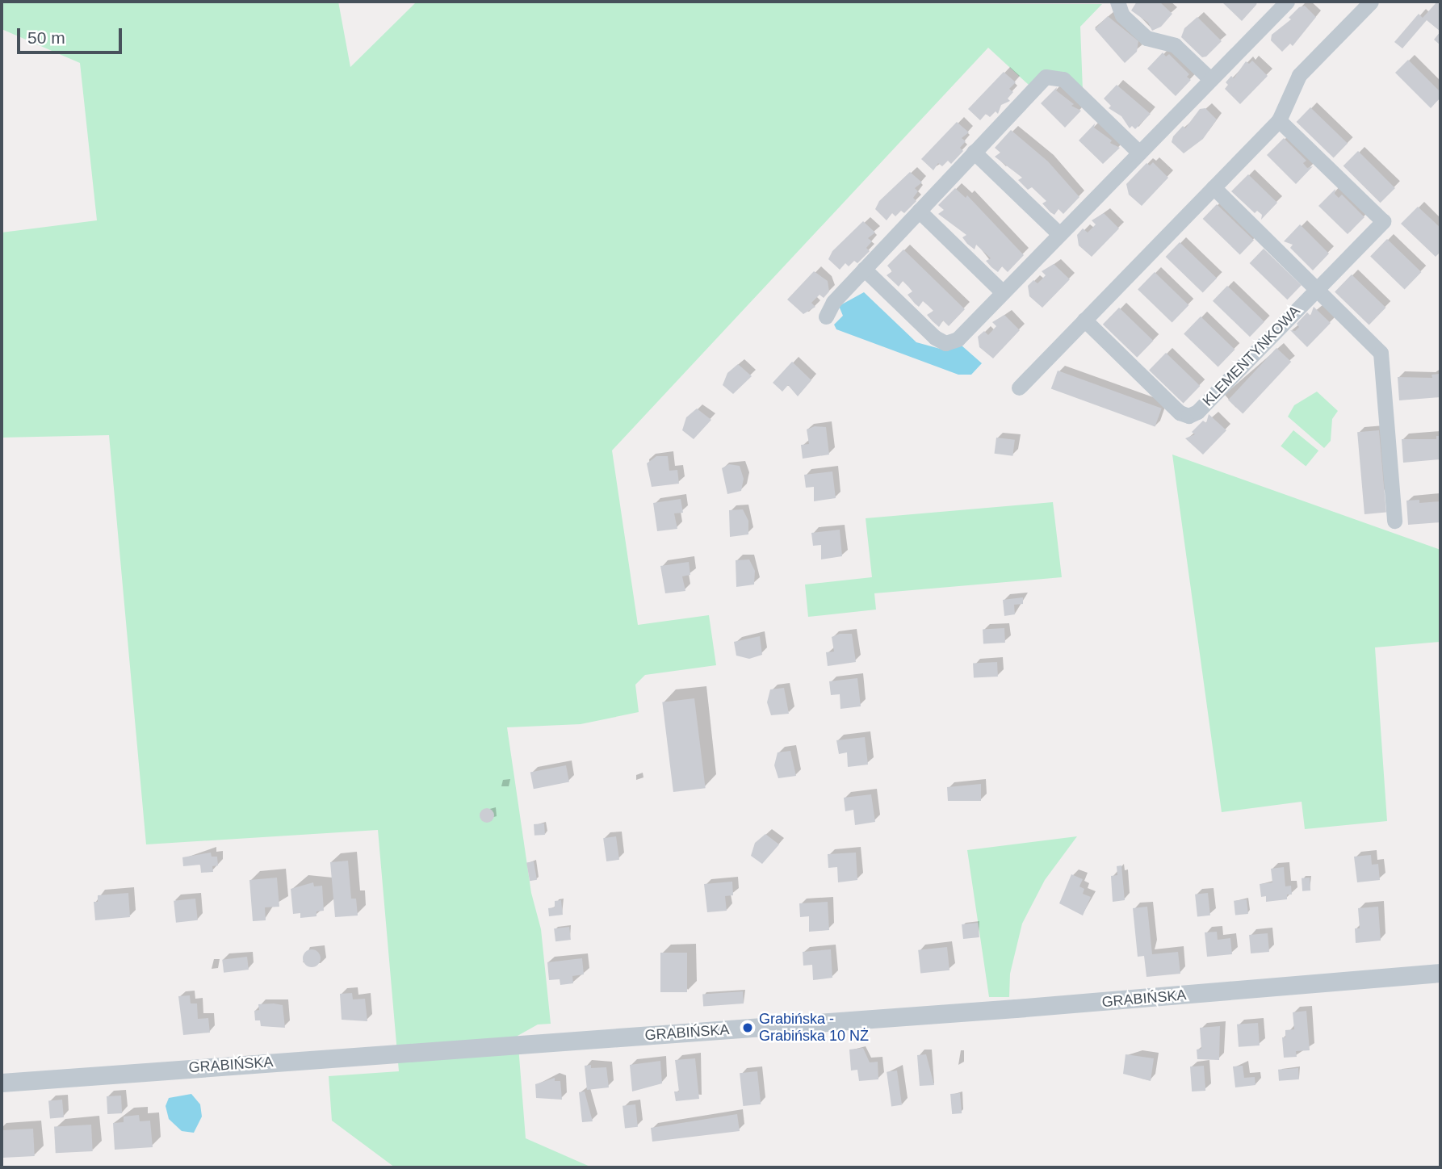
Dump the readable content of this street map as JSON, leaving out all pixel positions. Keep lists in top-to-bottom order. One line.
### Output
{"streets":{"street":["KLEMENTYNKOWA","GRABIŃSKA"]},"places":["Grabińska - Grabińska 10 NŻ"],"scale_bar":"50 m"}
